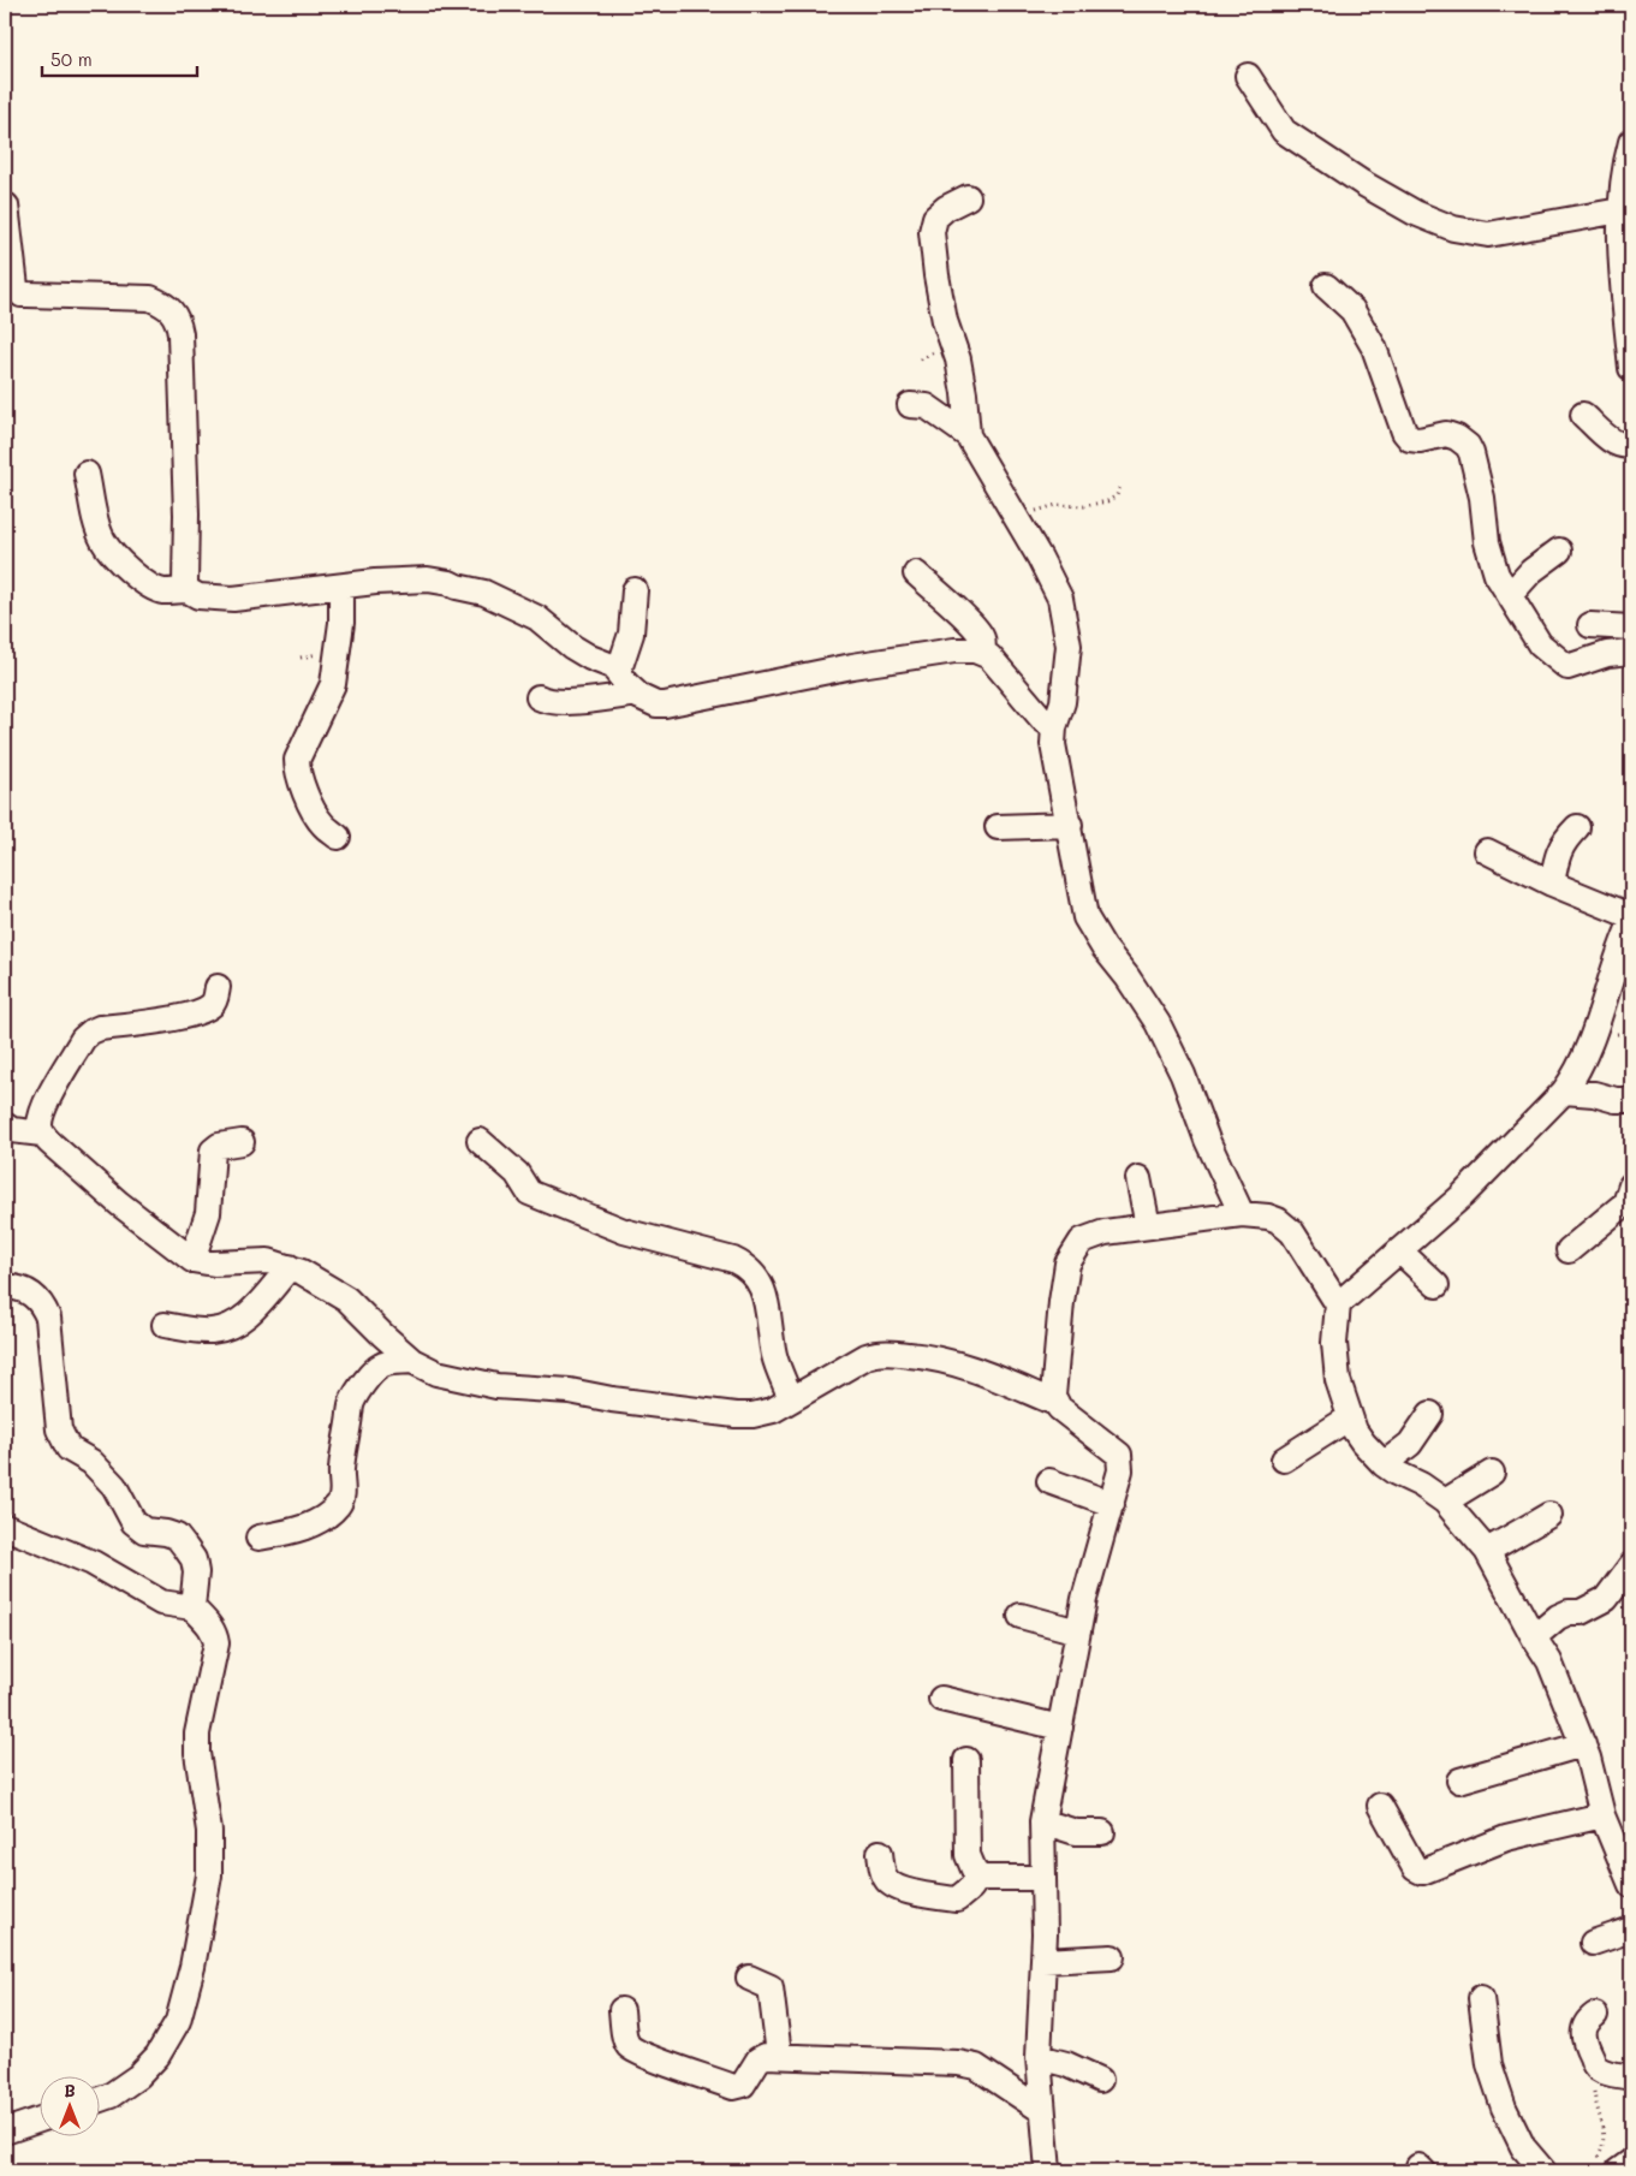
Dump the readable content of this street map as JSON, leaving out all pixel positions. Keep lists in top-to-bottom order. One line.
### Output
{"scale_bar":"50 m","north":"top"}
